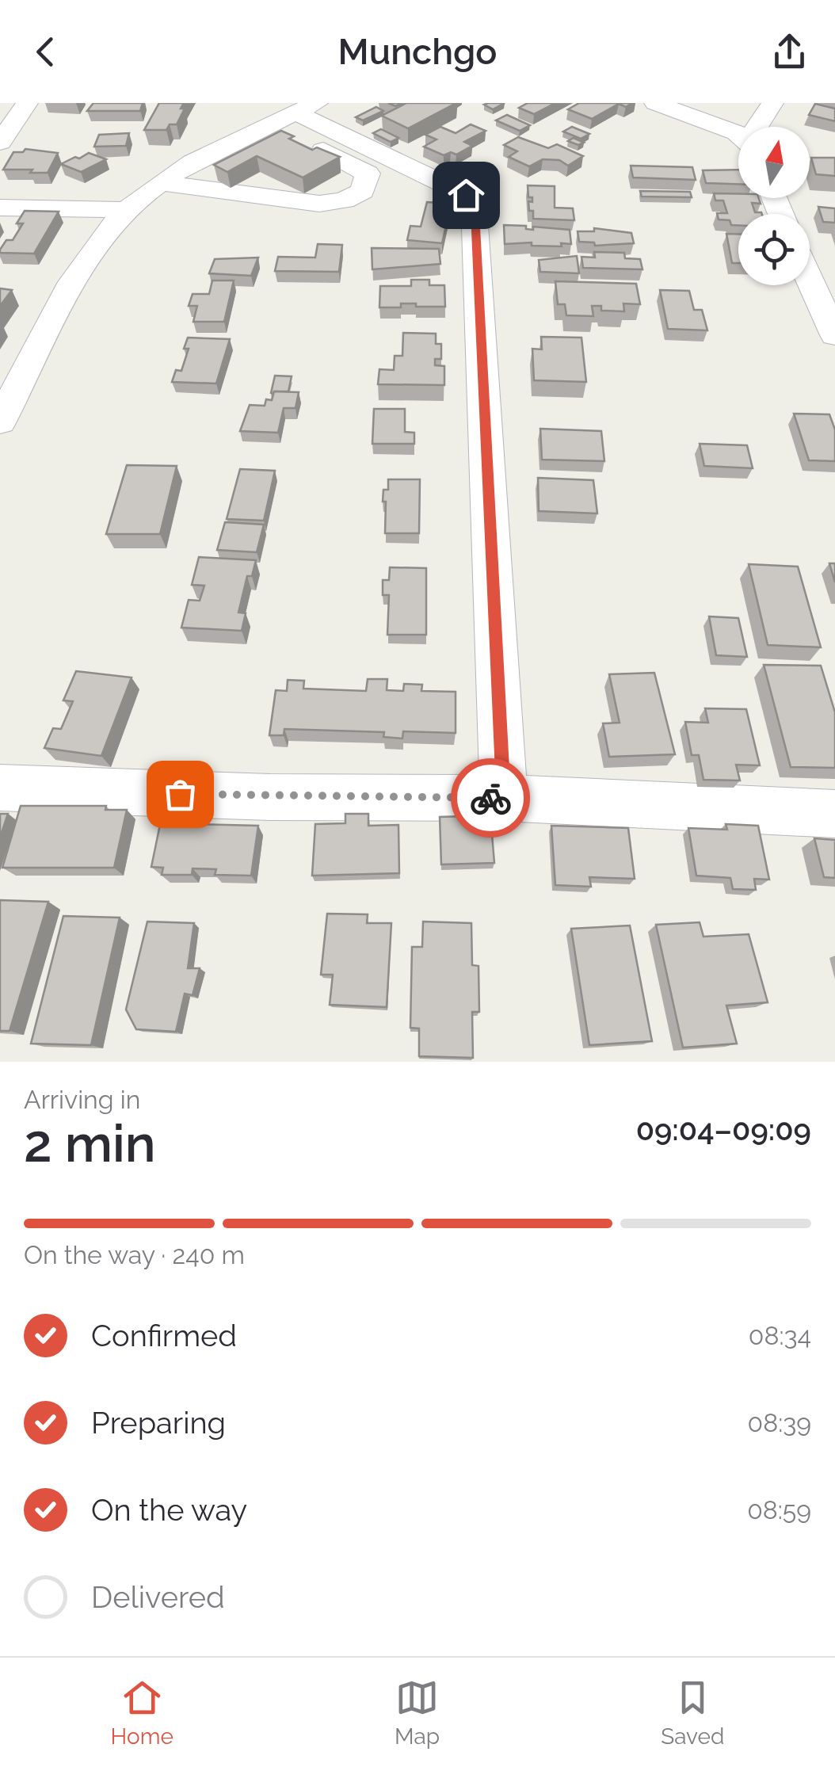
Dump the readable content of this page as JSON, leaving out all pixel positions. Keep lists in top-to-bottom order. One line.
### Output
{"north":"top","page":{"header":"Munchgo","heading":["2 min","Arriving in","09:04–09:09"],"bar":"On the way · 240 m","list":[["Confirmed","08:34"],["Preparing","08:39"],["On the way","08:59"],"Delivered"],"tabs":["Home","Map","Saved"]}}
